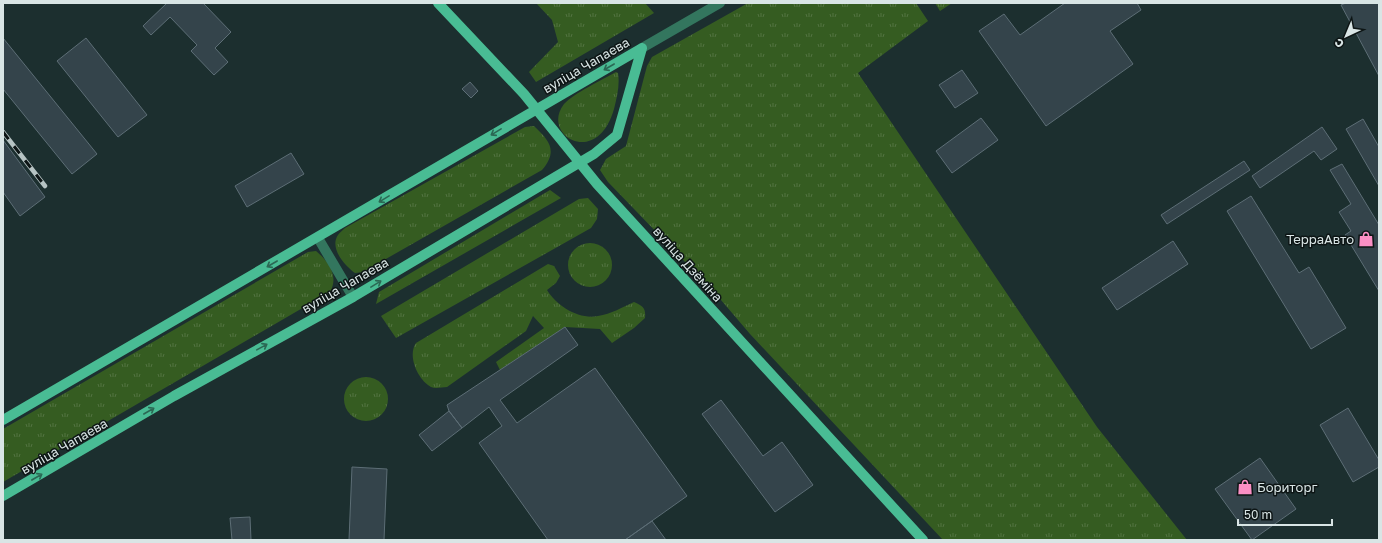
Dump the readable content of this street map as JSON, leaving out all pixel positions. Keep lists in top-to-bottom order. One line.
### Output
{"streets":{"main road":["вуліца Чапаева","вуліца Дзёміна"]},"crossings":[["вуліца Чапаева","вуліца Дзёміна"]],"places":{"shop":["ТерраАвто","Бориторг"]},"scale_bar":"50 m","north":"bottom left"}
